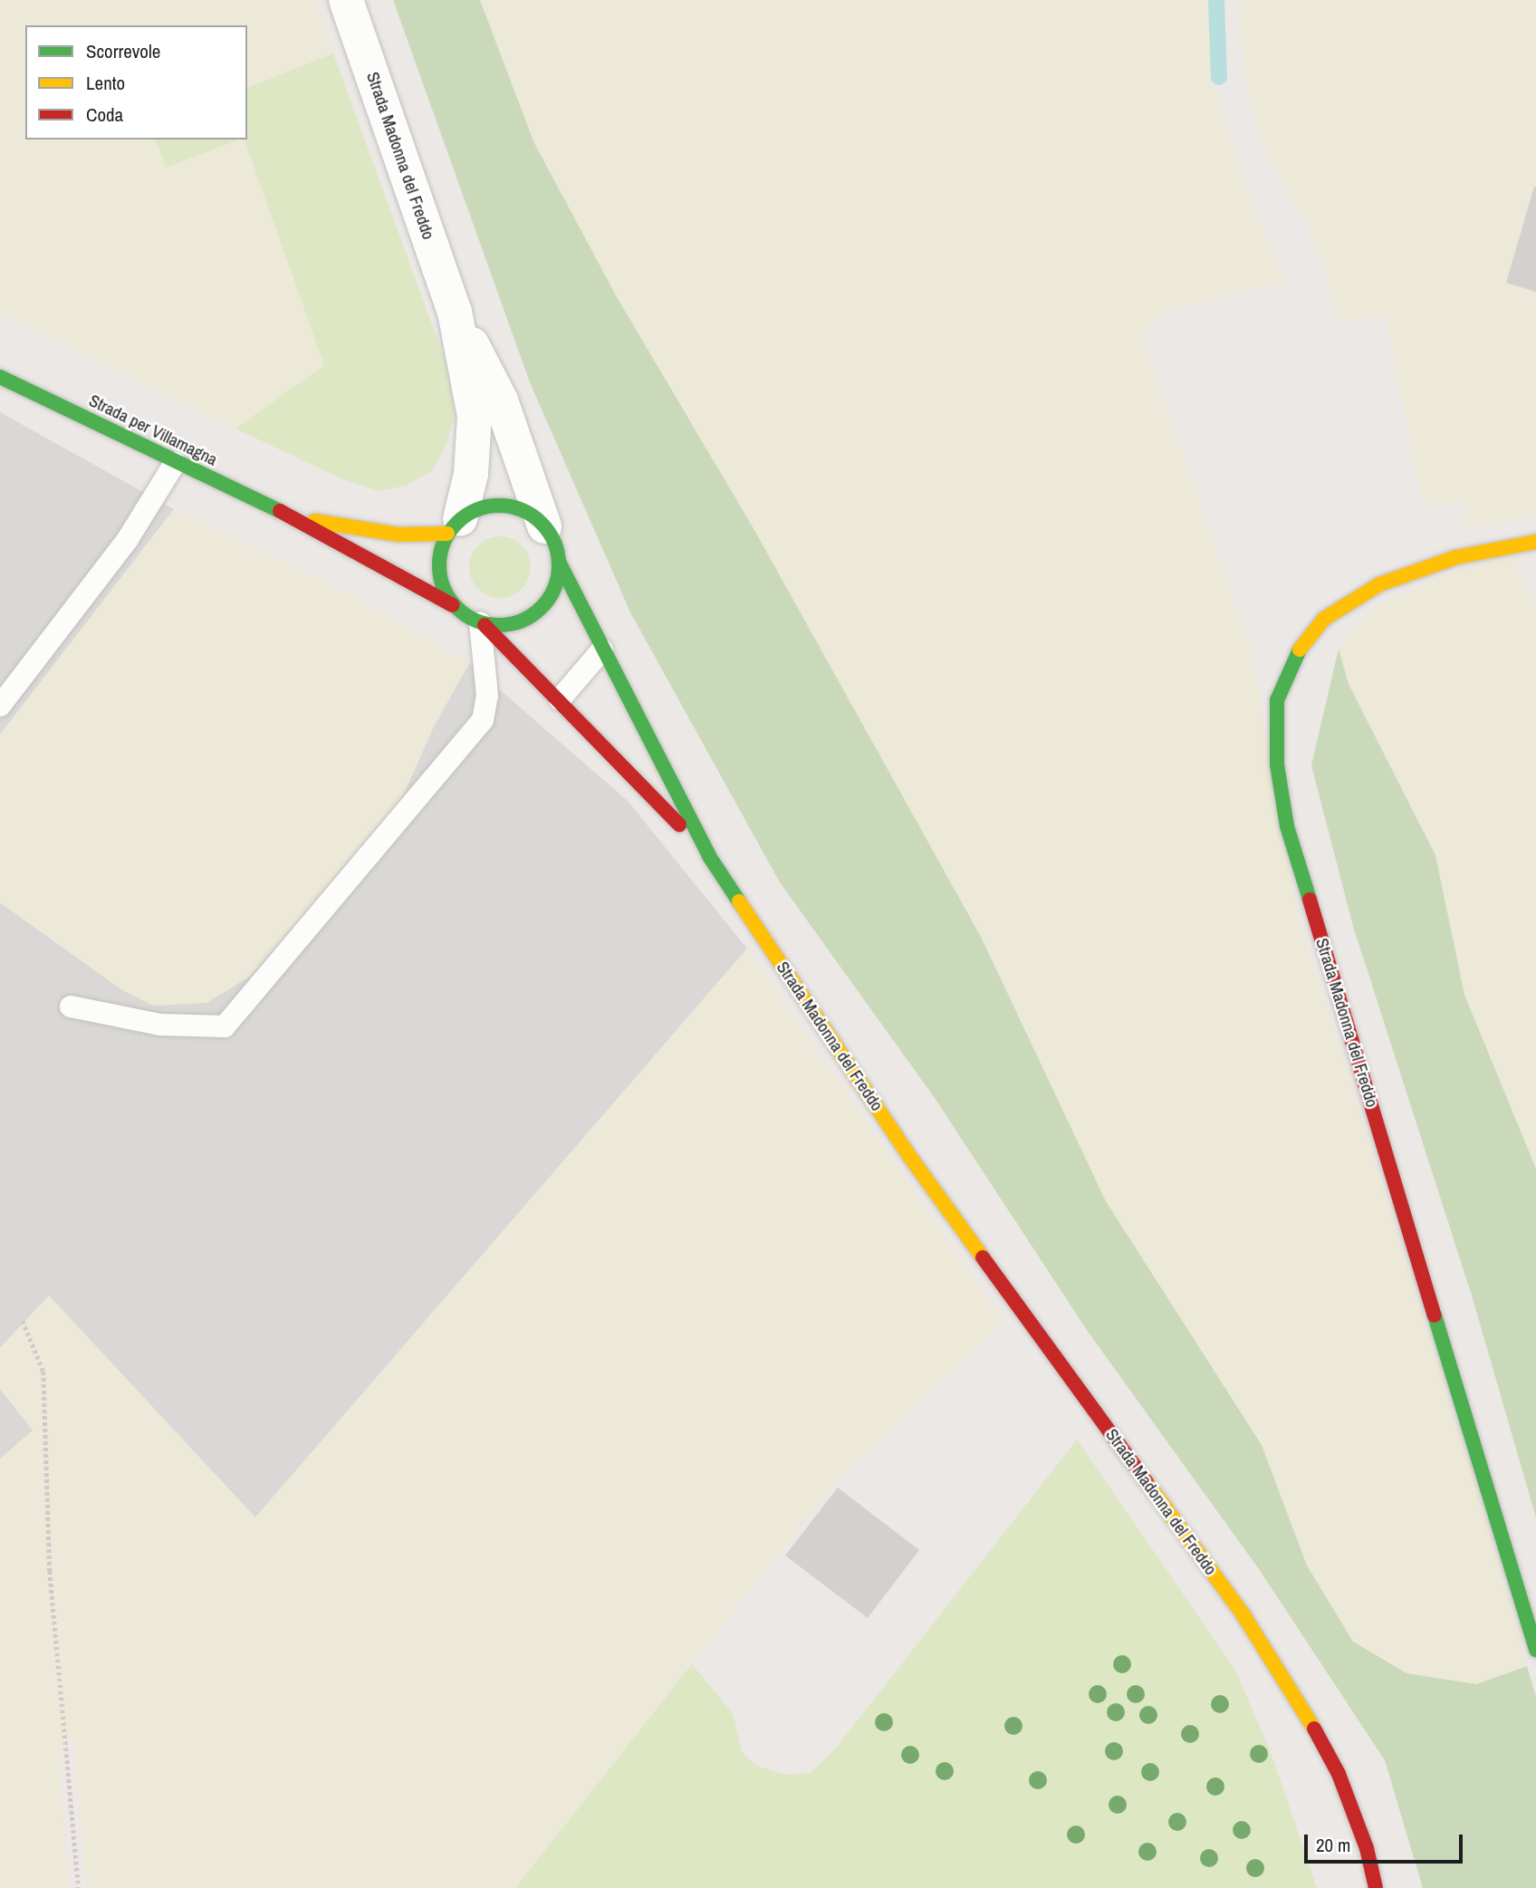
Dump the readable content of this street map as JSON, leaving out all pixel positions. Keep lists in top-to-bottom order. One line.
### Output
{"streets":{"main road":["Strada Madonna del Freddo","Strada per Villamagna"]},"crossings":[["Strada Madonna del Freddo","Strada per Villamagna"]],"legend":["Scorrevole","Lento","Coda"],"scale_bar":"20 m"}
